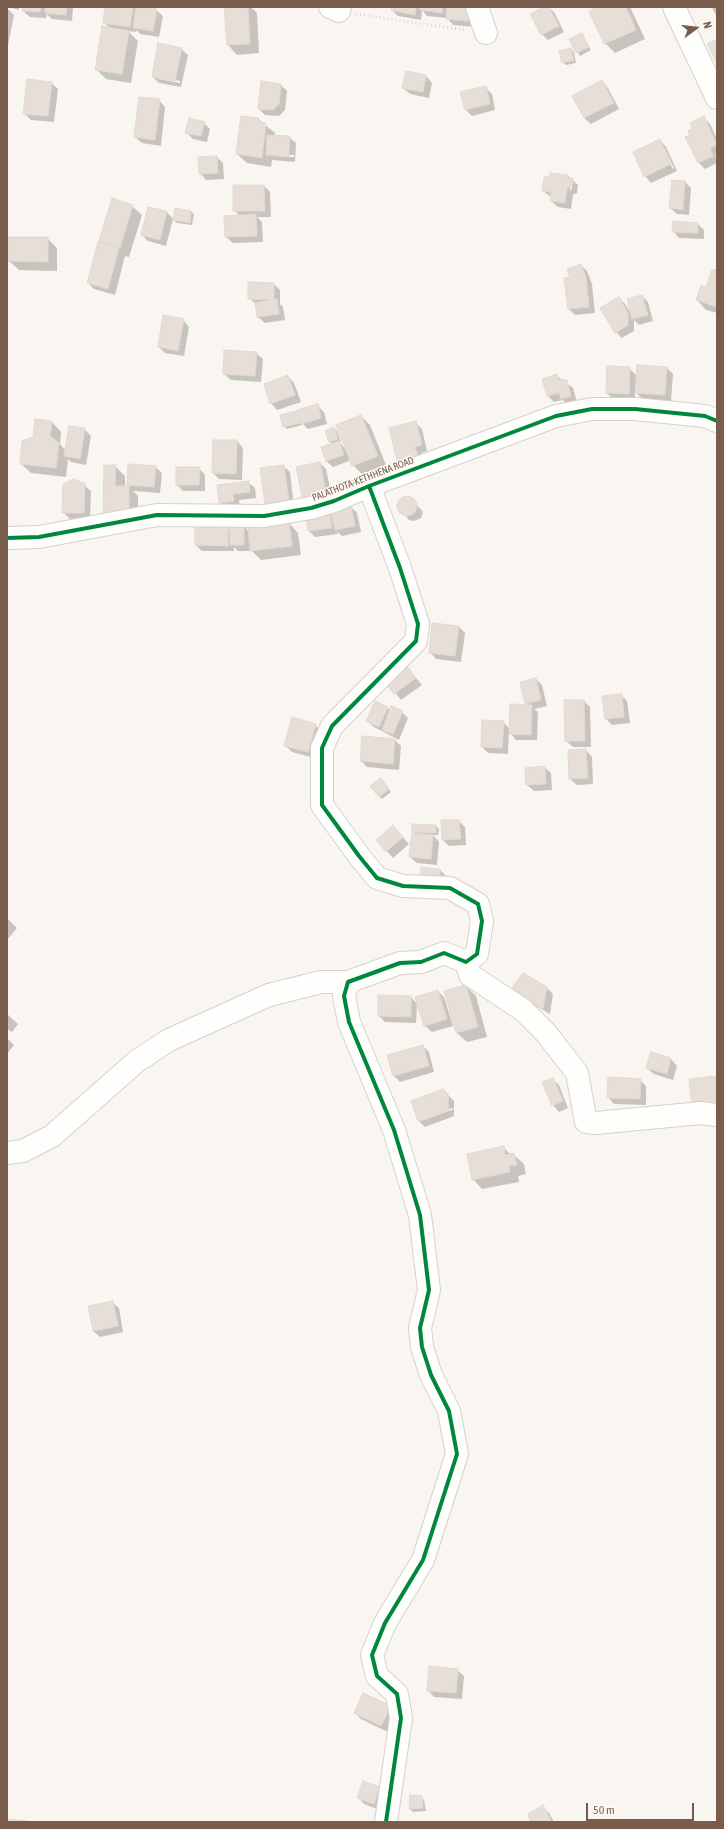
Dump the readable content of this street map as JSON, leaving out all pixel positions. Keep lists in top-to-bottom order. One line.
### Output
{"streets":{"street":["PALATHOTA-KETHHENA ROAD"]},"scale_bar":"50 m","north":"right"}
